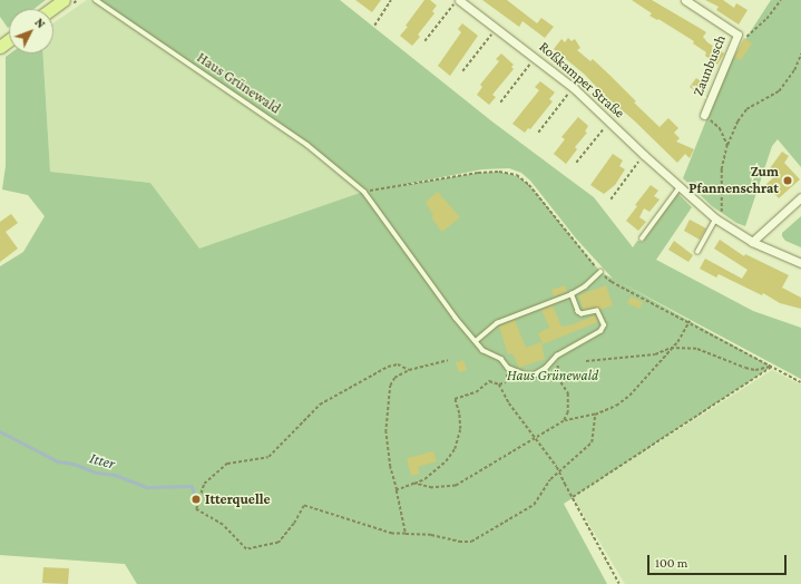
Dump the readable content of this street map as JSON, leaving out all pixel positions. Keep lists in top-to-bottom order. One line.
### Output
{"streets":{"street":["Zaunbusch","Roßkamper Straße"],"lane":["Haus Grünewald"]},"water":["Itter"],"parks":["Haus Grünewald"],"places":["Zum Pfannenschrat","Itterquelle"],"scale_bar":"100 m","north":"top right"}
